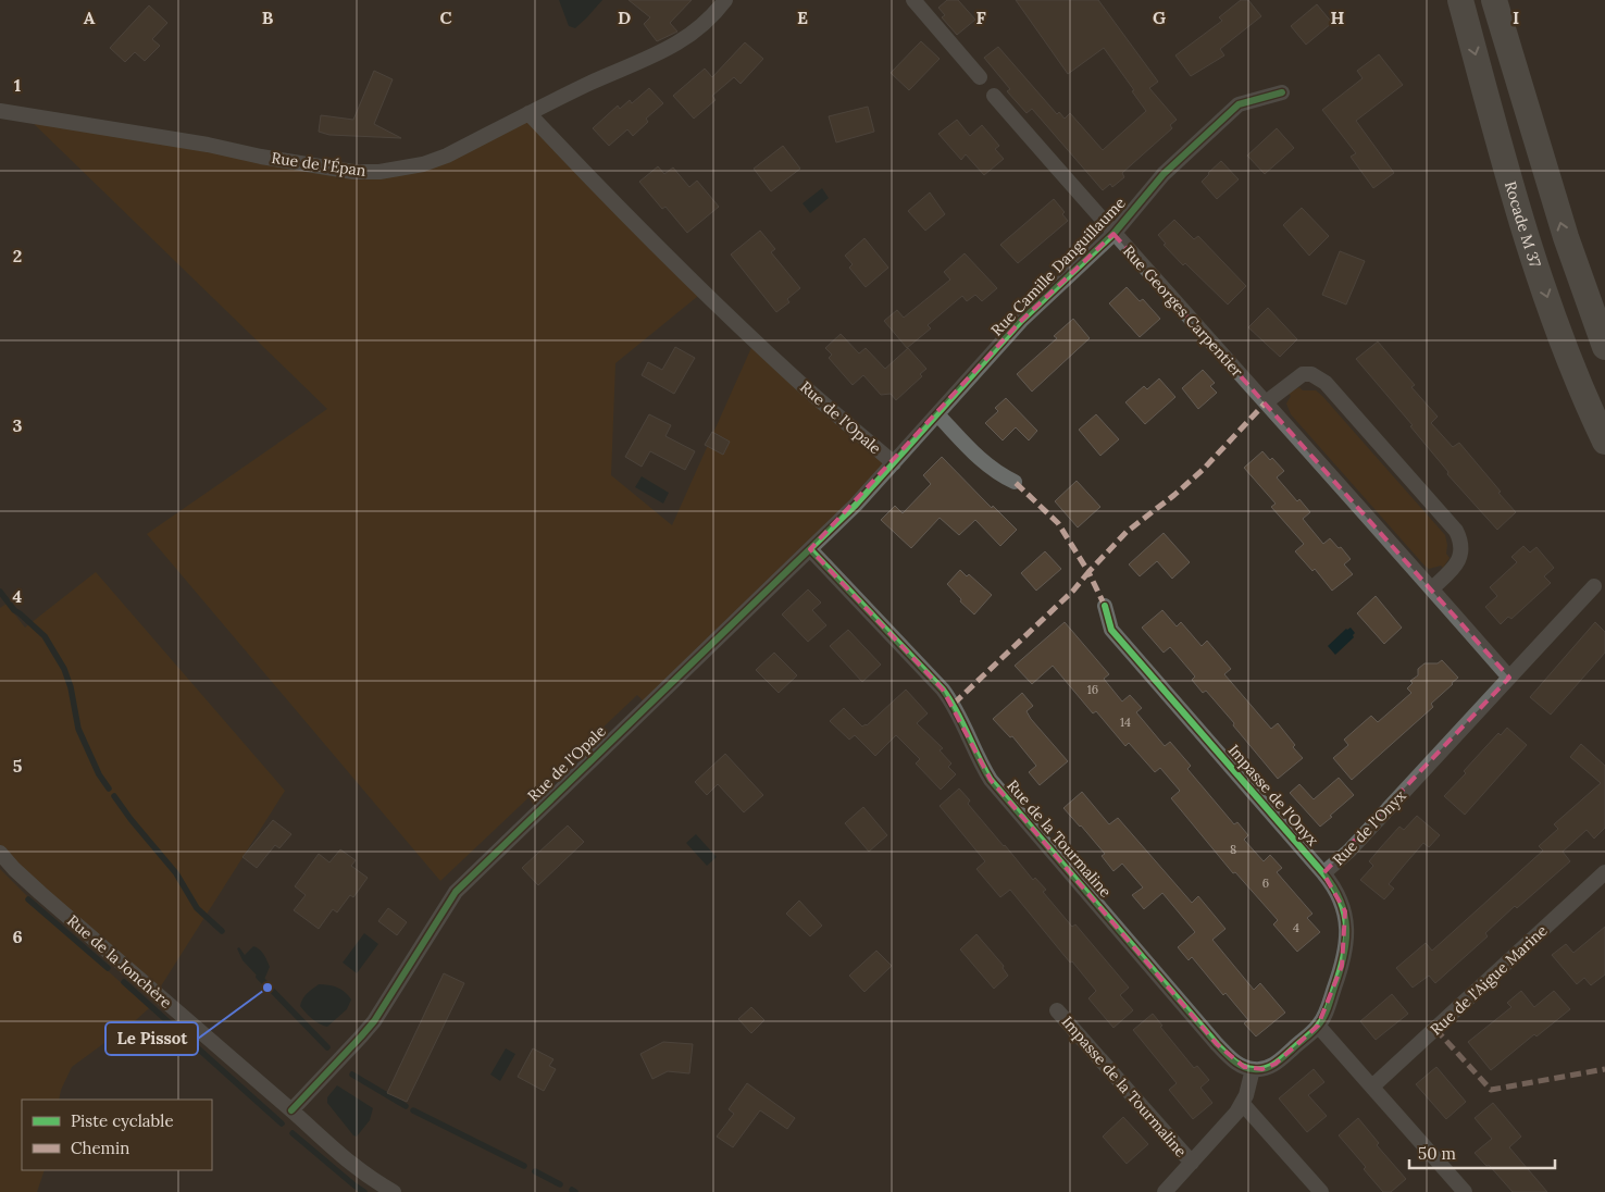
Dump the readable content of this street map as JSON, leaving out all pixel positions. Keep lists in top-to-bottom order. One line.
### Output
{"streets":{"highway":["Rocade M 37"],"street":["Rue de l'Épan","Rue Camille Danguillaume","Rue Georges Carpentier","Rue de l'Opale","Impasse de l'Onyx","Rue de l'Onyx","Rue de la Tourmaline","Rue de la Jonchère","Rue de l'Aigue Marine","Impasse de la Tourmaline"]},"crossings":[["Rue de l'Épan","Rue de l'Opale"],["Rue Camille Danguillaume","Rue Georges Carpentier"],["Rue Camille Danguillaume","Rue de l'Opale"],["Rue Georges Carpentier","Rue de l'Onyx"],["Rue de l'Opale","Rue de la Tourmaline"],["Rue de l'Opale","Rue de la Jonchère"],["Impasse de l'Onyx","Rue de l'Onyx"],["Rue de la Tourmaline","Impasse de la Tourmaline"]],"places":["Le Pissot"],"house_numbers":["16","14","8","6","4"],"legend":["Piste cyclable","Chemin"],"scale_bar":"50 m","grid":{"columns":["A","B","C","D","E","F","G","H","I"],"rows":["1","2","3","4","5","6"]}}
